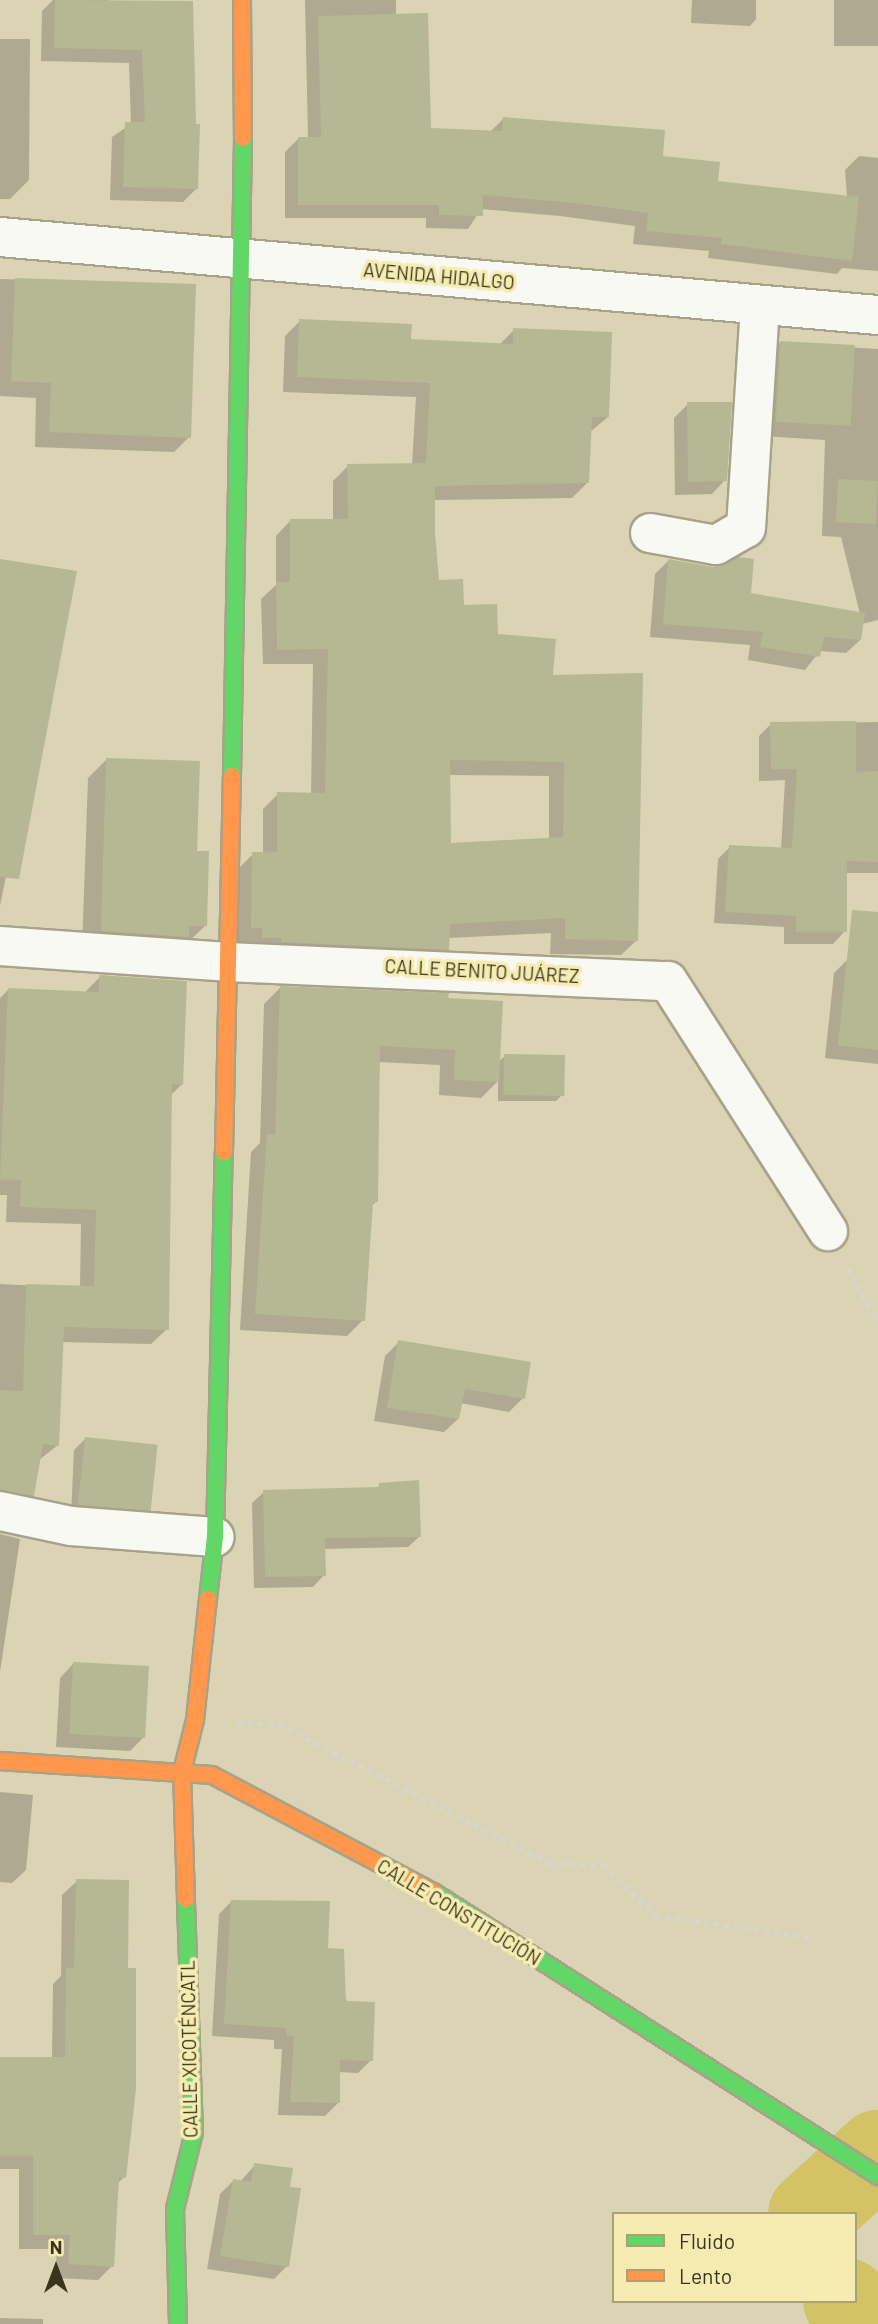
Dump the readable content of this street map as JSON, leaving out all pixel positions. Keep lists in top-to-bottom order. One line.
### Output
{"streets":{"street":["AVENIDA HIDALGO","CALLE BENITO JUÁREZ","CALLE CONSTITUCIÓN","CALLE XICOTÉNCATL"]},"crossings":[["AVENIDA HIDALGO","CALLE XICOTÉNCATL"],["CALLE BENITO JUÁREZ","CALLE XICOTÉNCATL"],["CALLE CONSTITUCIÓN","CALLE XICOTÉNCATL"]],"legend":["Fluido","Lento"],"north":"top"}
